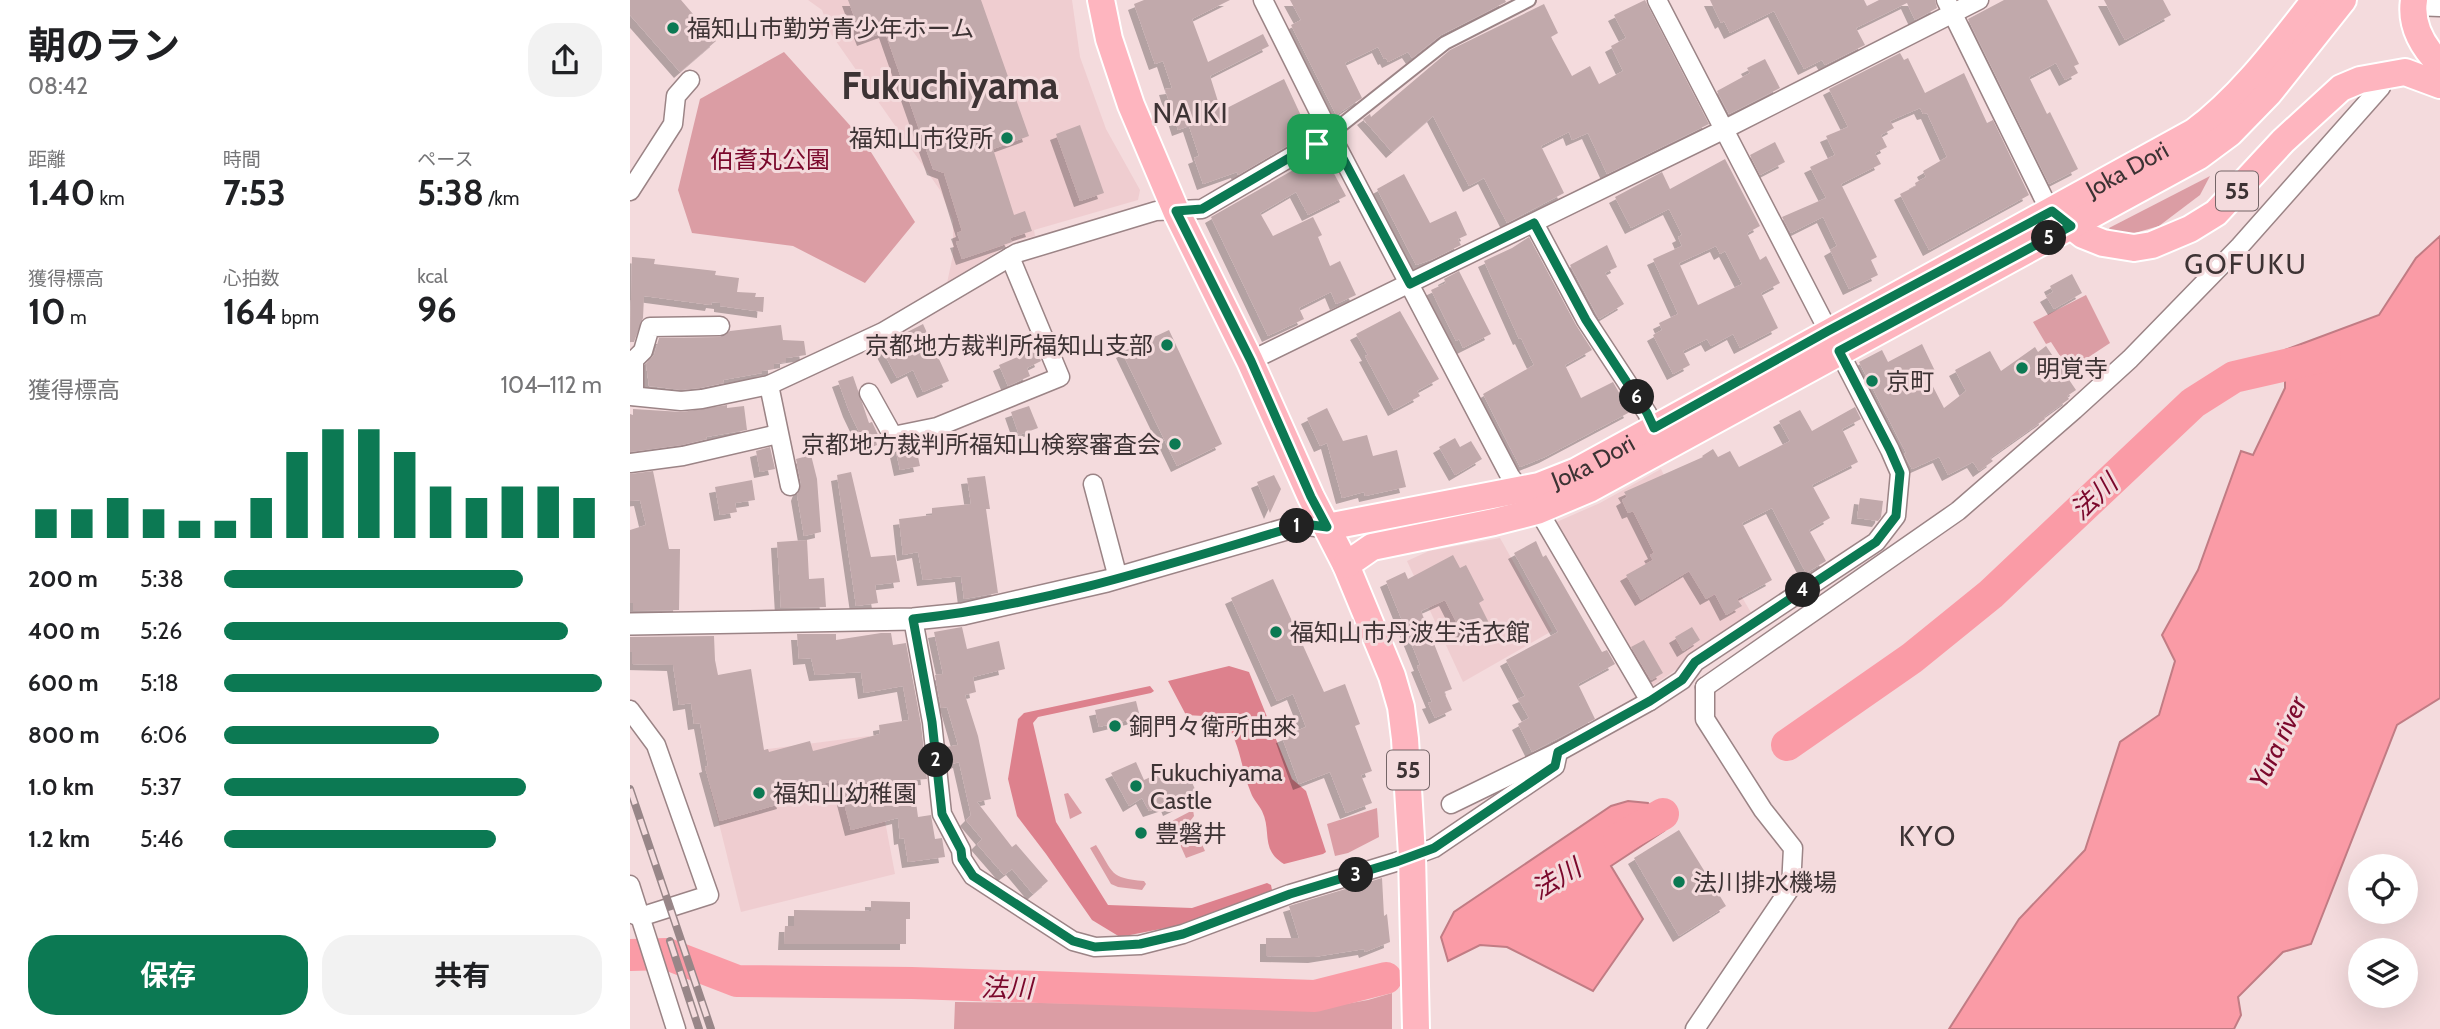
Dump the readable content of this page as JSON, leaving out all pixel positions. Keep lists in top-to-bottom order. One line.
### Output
{"streets":{"main road":["Joka Dori","55"]},"crossings":[["Joka Dori","55"]],"districts":["Fukuchiyama","NAIKI","GOFUKU","KYO"],"water":["法川","Yura river"],"parks":["伯耆丸公園"],"places":["福知山市勤労青少年ホーム","福知山市役所","京都地方裁判所福知山支部","明覚寺","京町","京都地方裁判所福知山検察審査会","福知山市丹波生活衣館","銅門々衛所由來","Fukuchiyama Castle","福知山幼稚園","豊磐井","法川排水機場"],"page":{"heading":["朝のラン","08:42"],"stats":[["距離","1.40 km"],["時間","7:53"],["ペース","5:38 /km"],["獲得標高","10 m"],["心拍数","164 bpm"],["kcal","96"]],"pins":["5","6","1","4","2","3"],"chart":["獲得標高","104–112 m"],"list":[{"name":"200 m","note":"5:38"},{"name":"400 m","note":"5:26"},{"name":"600 m","note":"5:18"},{"name":"800 m","note":"6:06"},{"name":"1.0 km","note":"5:37"},{"name":"1.2 km","note":"5:46"}],"buttons":["保存","共有"]}}
